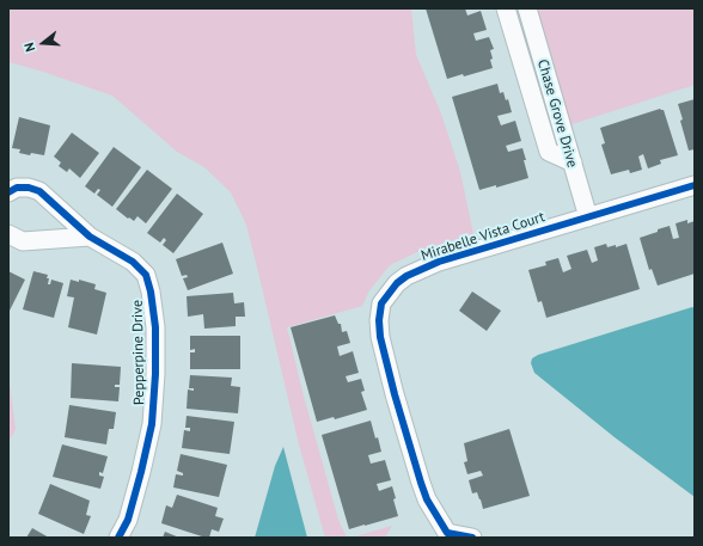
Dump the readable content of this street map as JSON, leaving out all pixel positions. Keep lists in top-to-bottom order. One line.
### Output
{"streets":{"street":["Chase Grove Drive","Mirabelle Vista Court","Pepperpine Drive"]},"crossings":[["Chase Grove Drive","Mirabelle Vista Court"]],"north":"left"}
